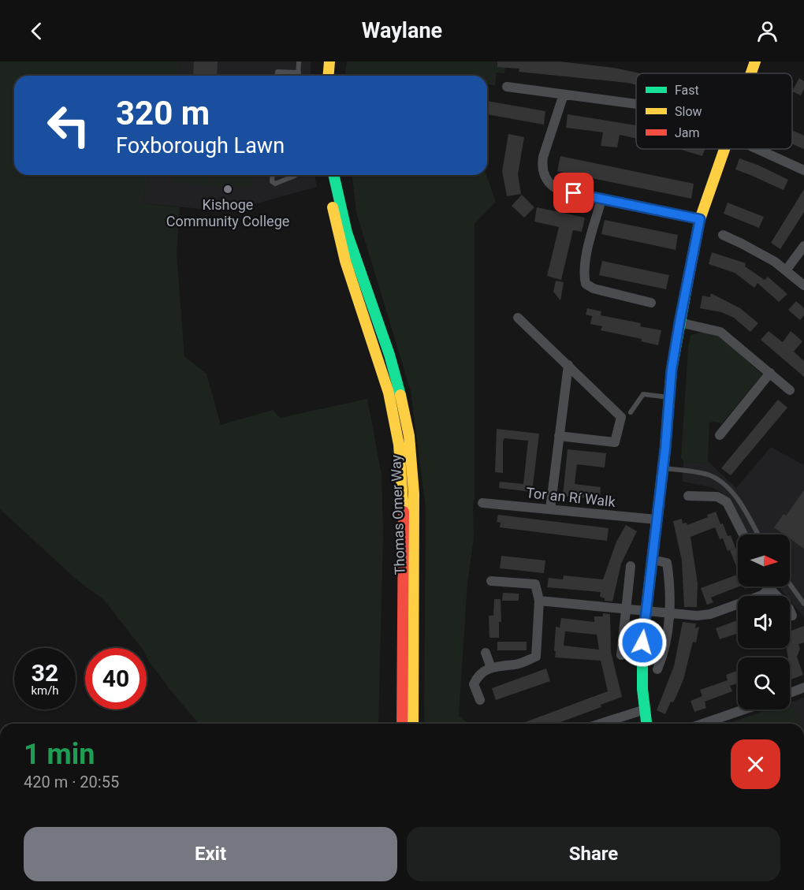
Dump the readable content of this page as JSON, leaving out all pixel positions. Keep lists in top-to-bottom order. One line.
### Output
{"streets":{"street":["Tor an Rí Walk","Thomas Omer Way"]},"places":["Kishoge Community College"],"legend":["Fast","Slow","Jam"],"north":"right","page":{"header":"Waylane","turn":["320 m","Foxborough Lawn"],"speed":"32 km/h","limit":"40","heading":["1 min","420 m · 20:55"],"buttons":["Exit","Share"]}}
